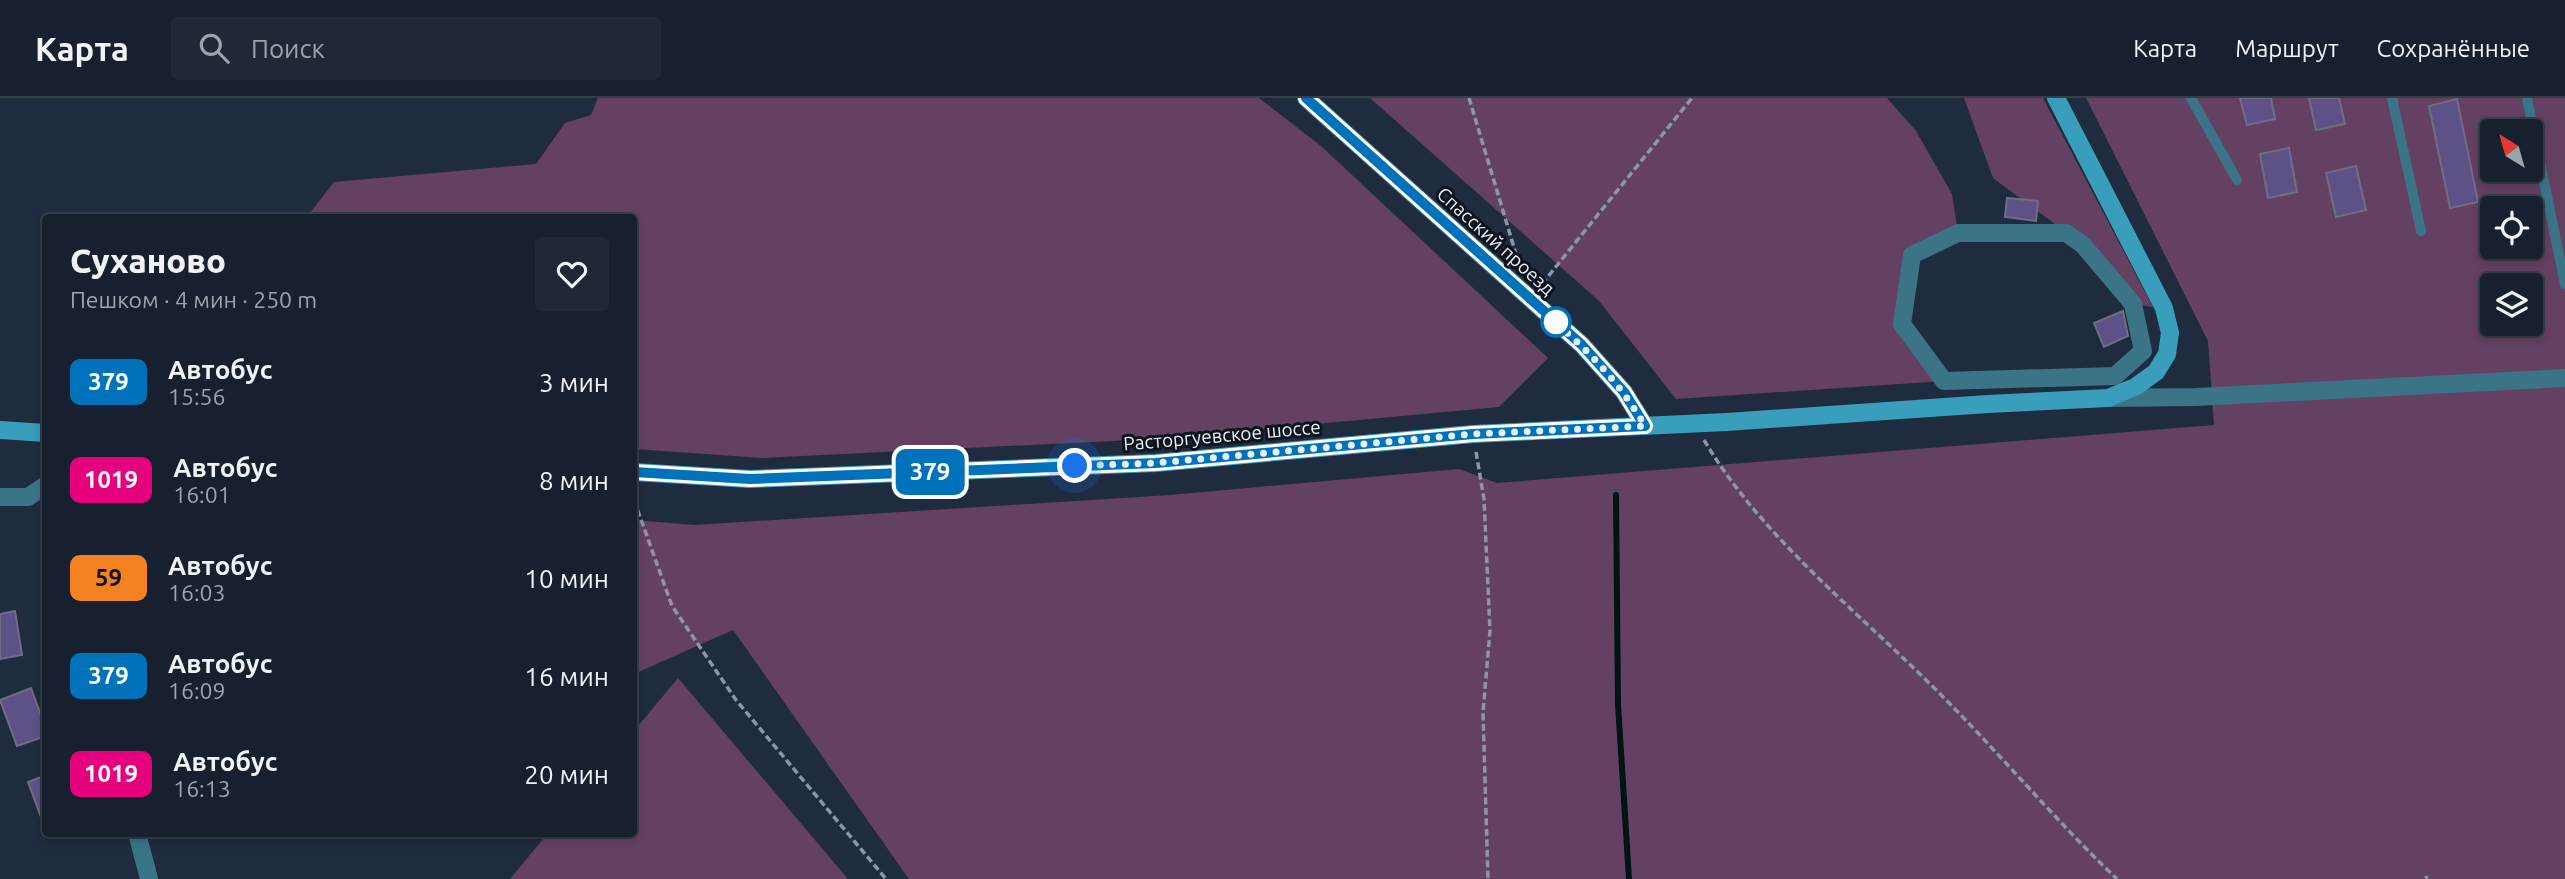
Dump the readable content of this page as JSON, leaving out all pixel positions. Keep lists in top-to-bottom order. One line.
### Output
{"streets":{"main road":["Расторгуевское шоссе"],"street":["Спасский проезд"]},"crossings":[["Спасский проезд","Расторгуевское шоссе"]],"lines":["bus line 379"],"north":"top left","page":{"header":"Карта","search":"Поиск","nav":["Карта","Маршрут","Сохранённые"],"on_map":"379","heading":["Суханово","Пешком · 4 мин · 250 m"],"list":[{"mark":"379","name":"Автобус","note":"15:56","value":"3 мин"},{"mark":"1019","name":"Автобус","note":"16:01","value":"8 мин"},{"mark":"59","name":"Автобус","note":"16:03","value":"10 мин"},{"mark":"379","name":"Автобус","note":"16:09","value":"16 мин"},{"mark":"1019","name":"Автобус","note":"16:13","value":"20 мин"}]}}
